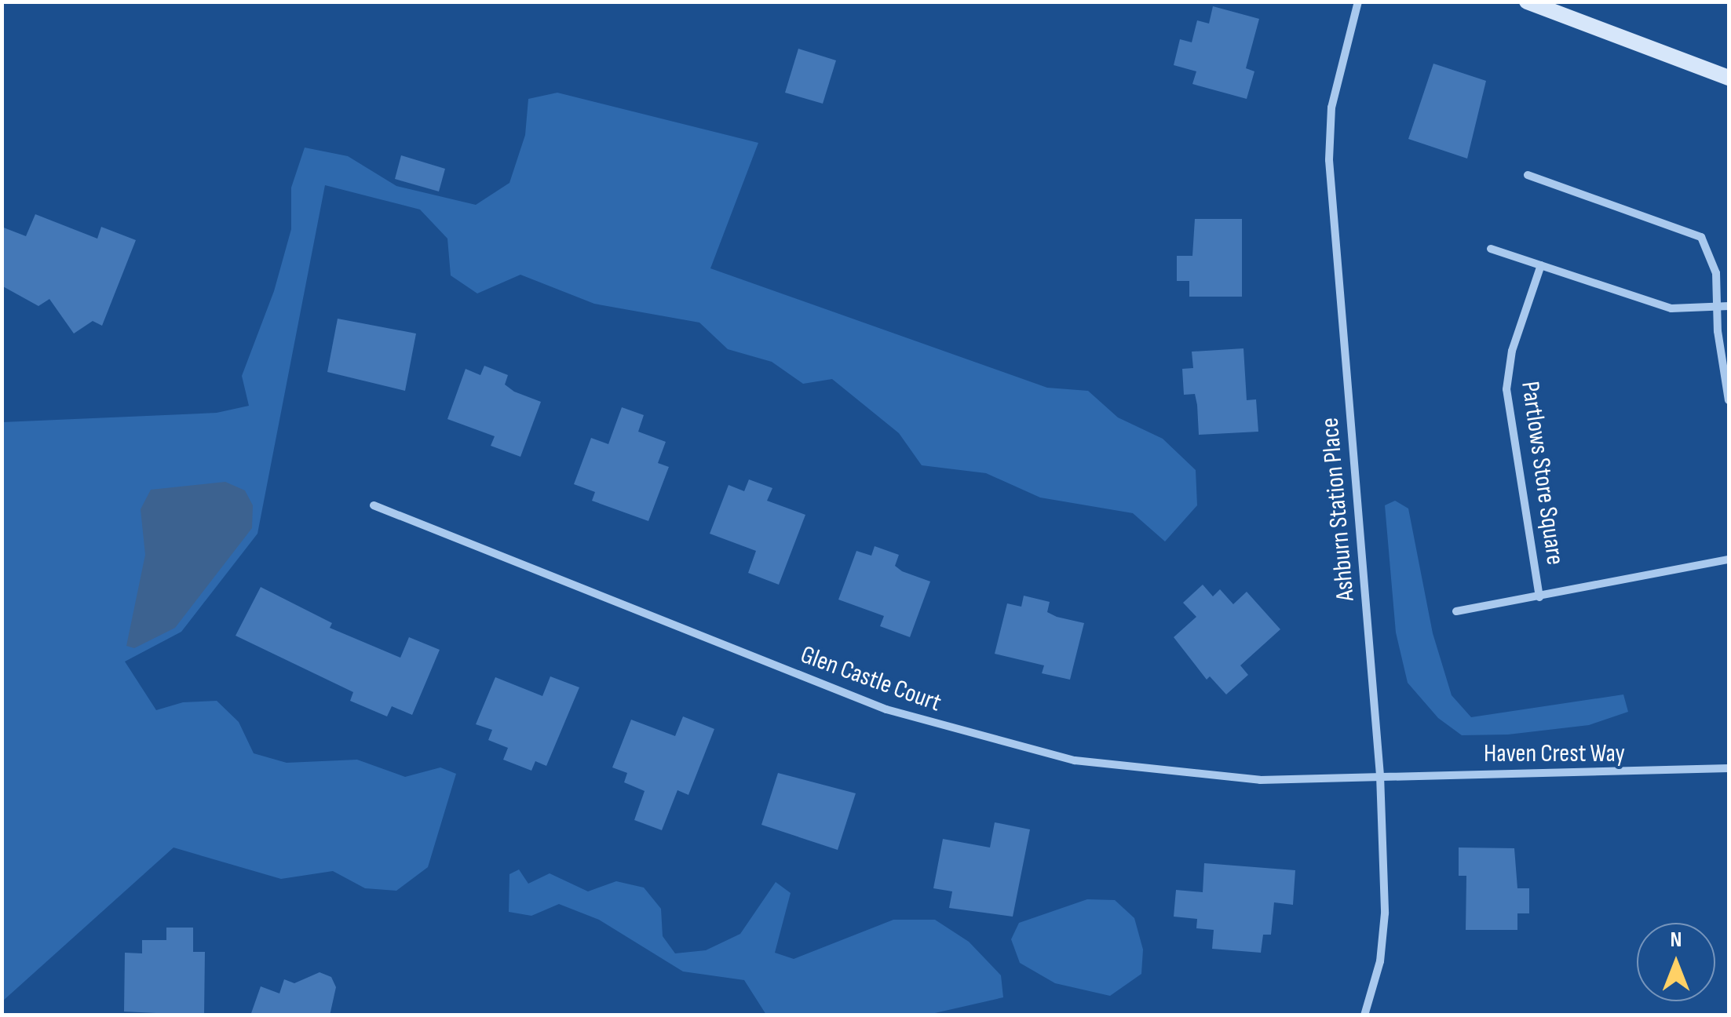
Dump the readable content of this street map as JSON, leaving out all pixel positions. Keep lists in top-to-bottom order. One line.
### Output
{"streets":{"street":["Partlows Store Square","Ashburn Station Place","Glen Castle Court","Haven Crest Way"]},"crossings":[["Ashburn Station Place","Glen Castle Court"],["Ashburn Station Place","Haven Crest Way"],["Glen Castle Court","Haven Crest Way"]],"north":"top"}
